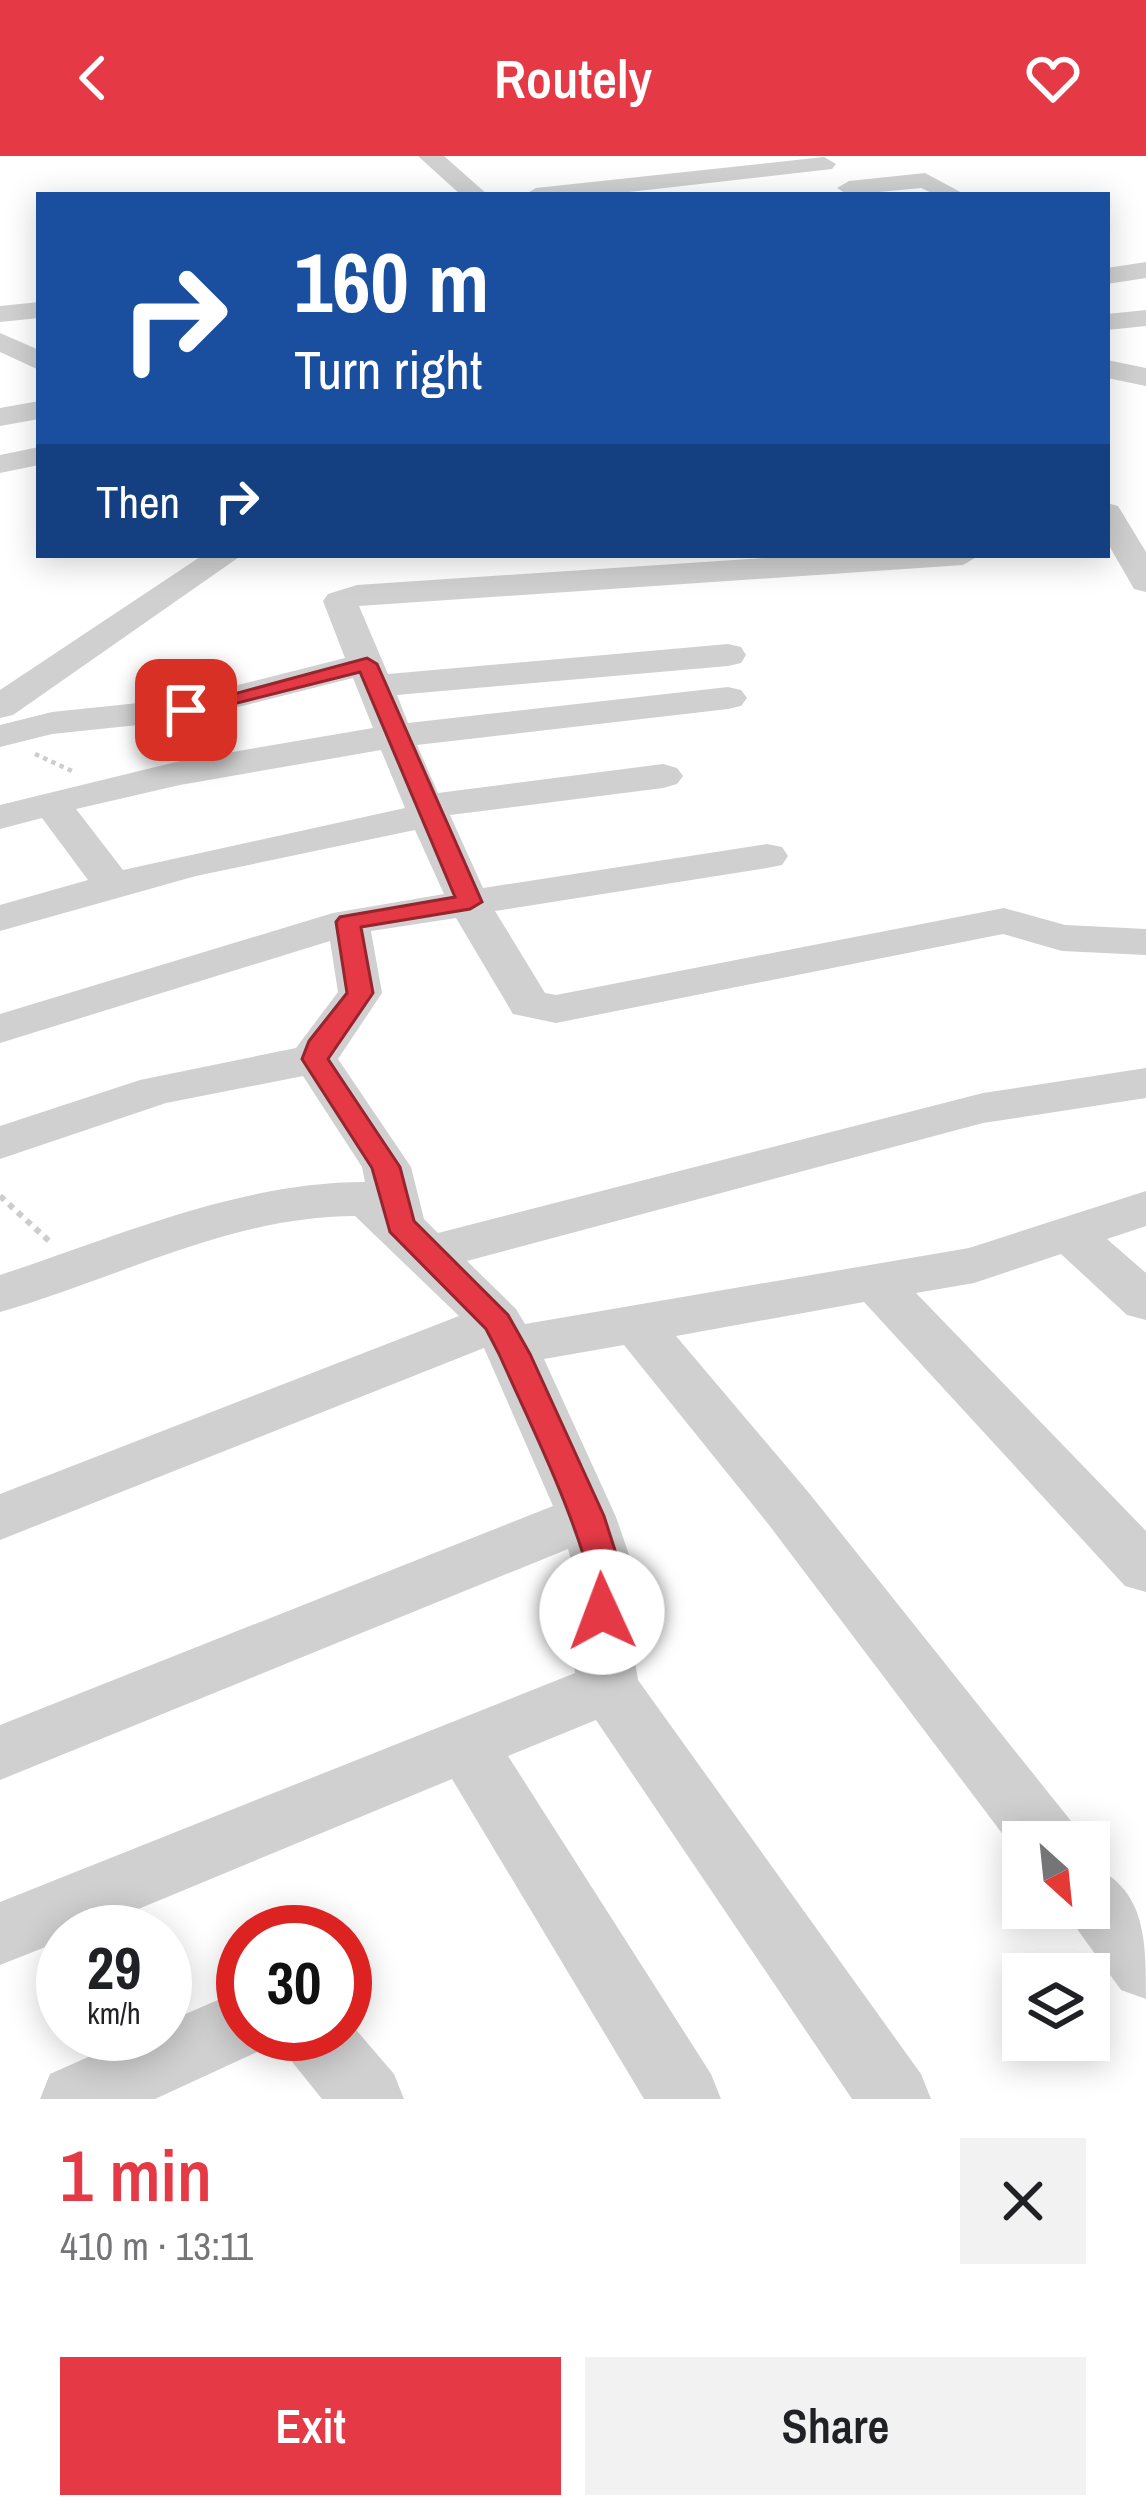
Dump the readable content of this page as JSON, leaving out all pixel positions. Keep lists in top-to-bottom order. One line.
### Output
{"north":"bottom right","page":{"header":"Routely","turn":["160 m","Turn right"],"then":"Then","speed":"29 km/h","limit":"30","heading":["1 min","410 m · 13:11"],"buttons":["Exit","Share"]}}
